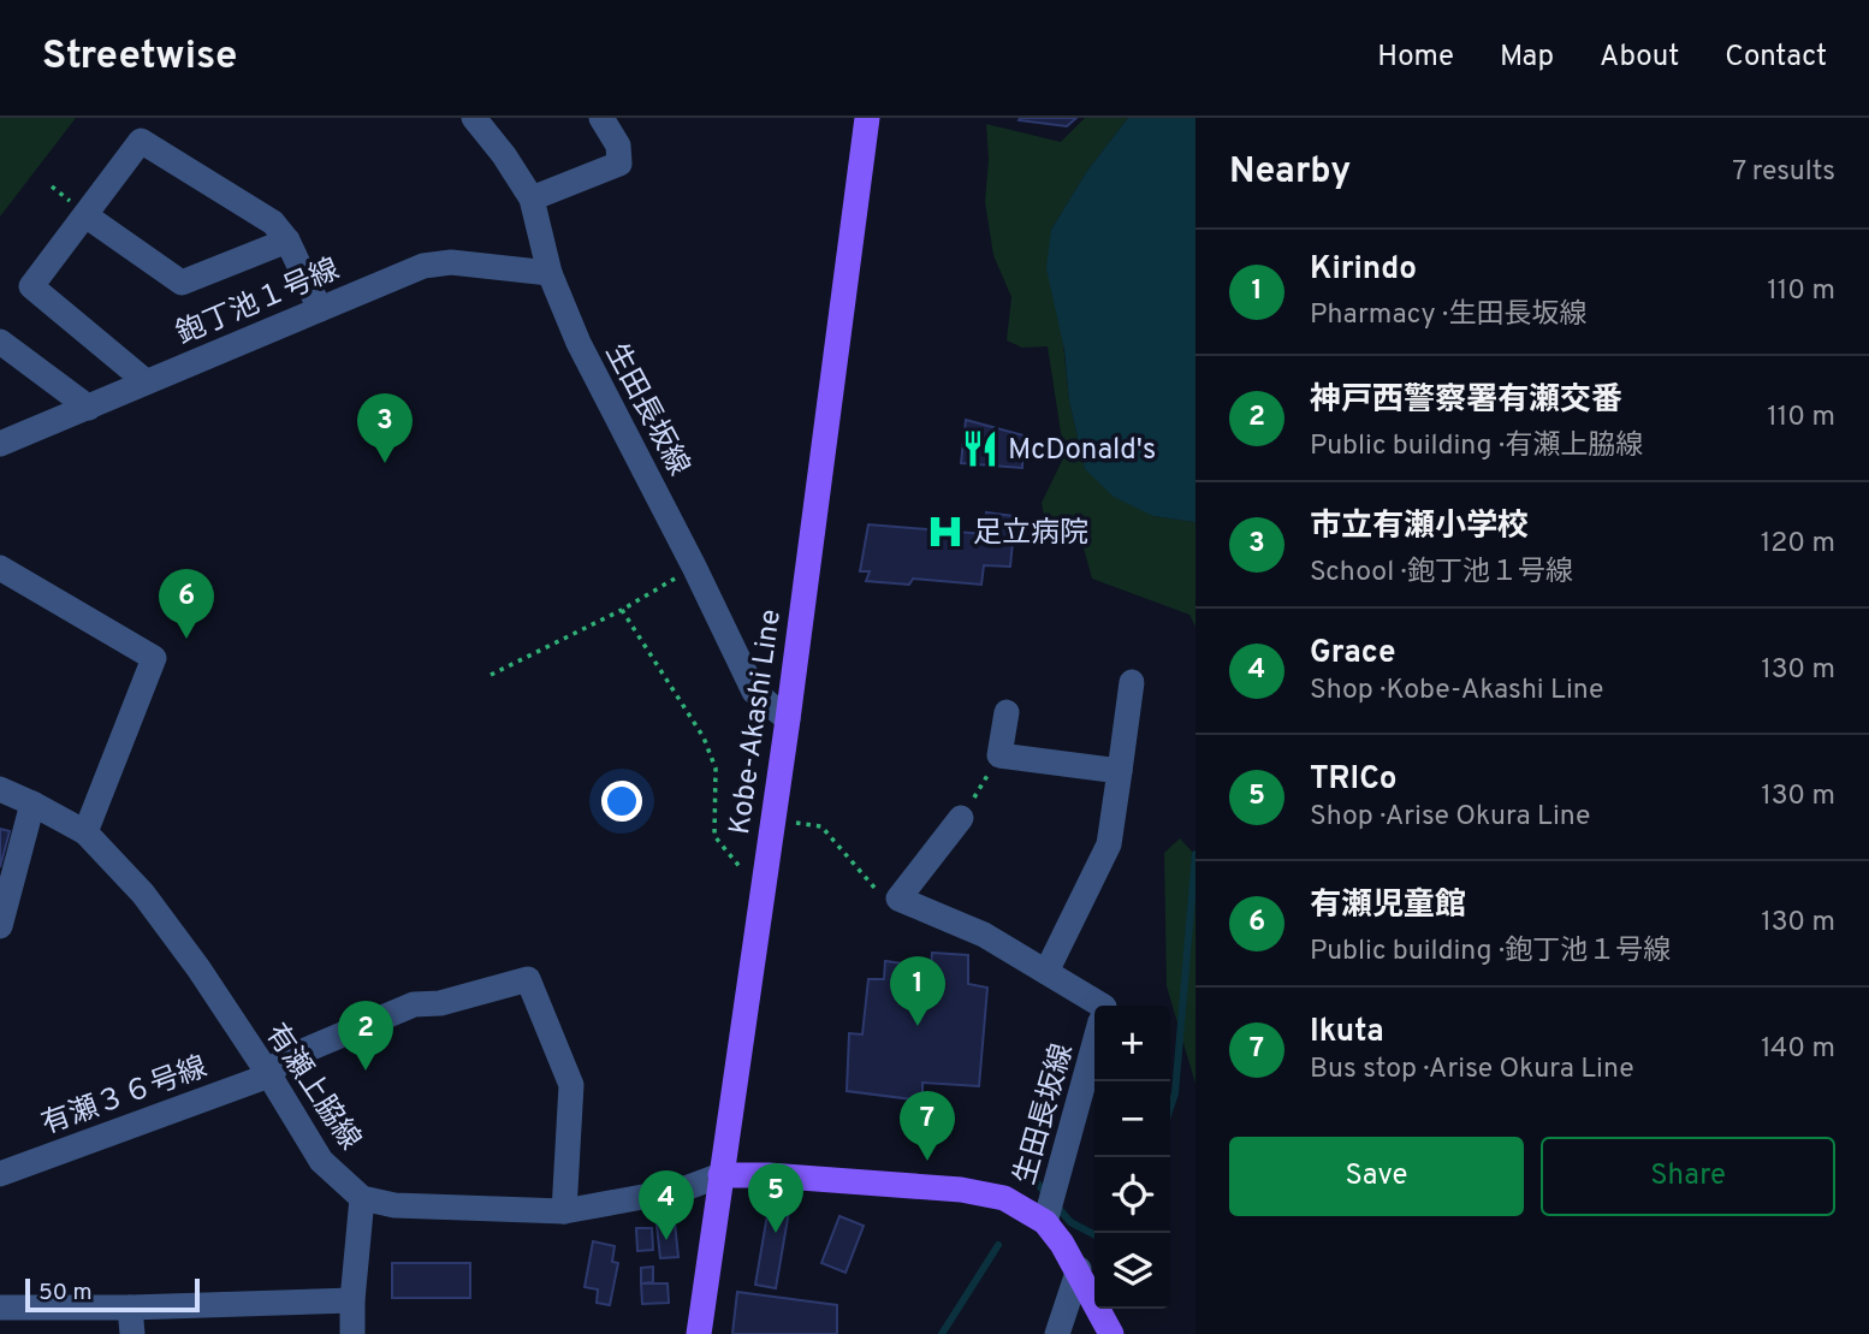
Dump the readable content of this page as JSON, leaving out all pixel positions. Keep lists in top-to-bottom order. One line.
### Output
{"streets":{"main road":["Kobe-Akashi Line"],"street":["鉋丁池１号線","生田長坂線","有瀬上脇線","有瀬３６号線"]},"crossings":[["鉋丁池１号線","生田長坂線"],["生田長坂線","Kobe-Akashi Line"],["有瀬上脇線","有瀬３６号線"]],"places":{"restaurant":["McDonald's"],"hospital":["足立病院"]},"scale_bar":"50 m","page":{"header":"Streetwise","nav":["Home","Map","About","Contact"],"heading":["Nearby","7 results"],"list":[{"mark":"1","name":"Kirindo","note":"Pharmacy · 生田長坂線","value":"110 m"},{"mark":"2","name":"神戸西警察署有瀬交番","note":"Public building · 有瀬上脇線","value":"110 m"},{"mark":"3","name":"市立有瀬小学校","note":"School · 鉋丁池１号線","value":"120 m"},{"mark":"4","name":"Grace","note":"Shop · Kobe-Akashi Line","value":"130 m"},{"mark":"5","name":"TRICo","note":"Shop · Arise Okura Line","value":"130 m"},{"mark":"6","name":"有瀬児童館","note":"Public building · 鉋丁池１号線","value":"130 m"},{"mark":"7","name":"Ikuta","note":"Bus stop · Arise Okura Line","value":"140 m"}],"pins":["3","6","1","2","7","5","4"],"map_buttons":["+","−"],"buttons":["Save","Share"],"scale":"50 m"}}
